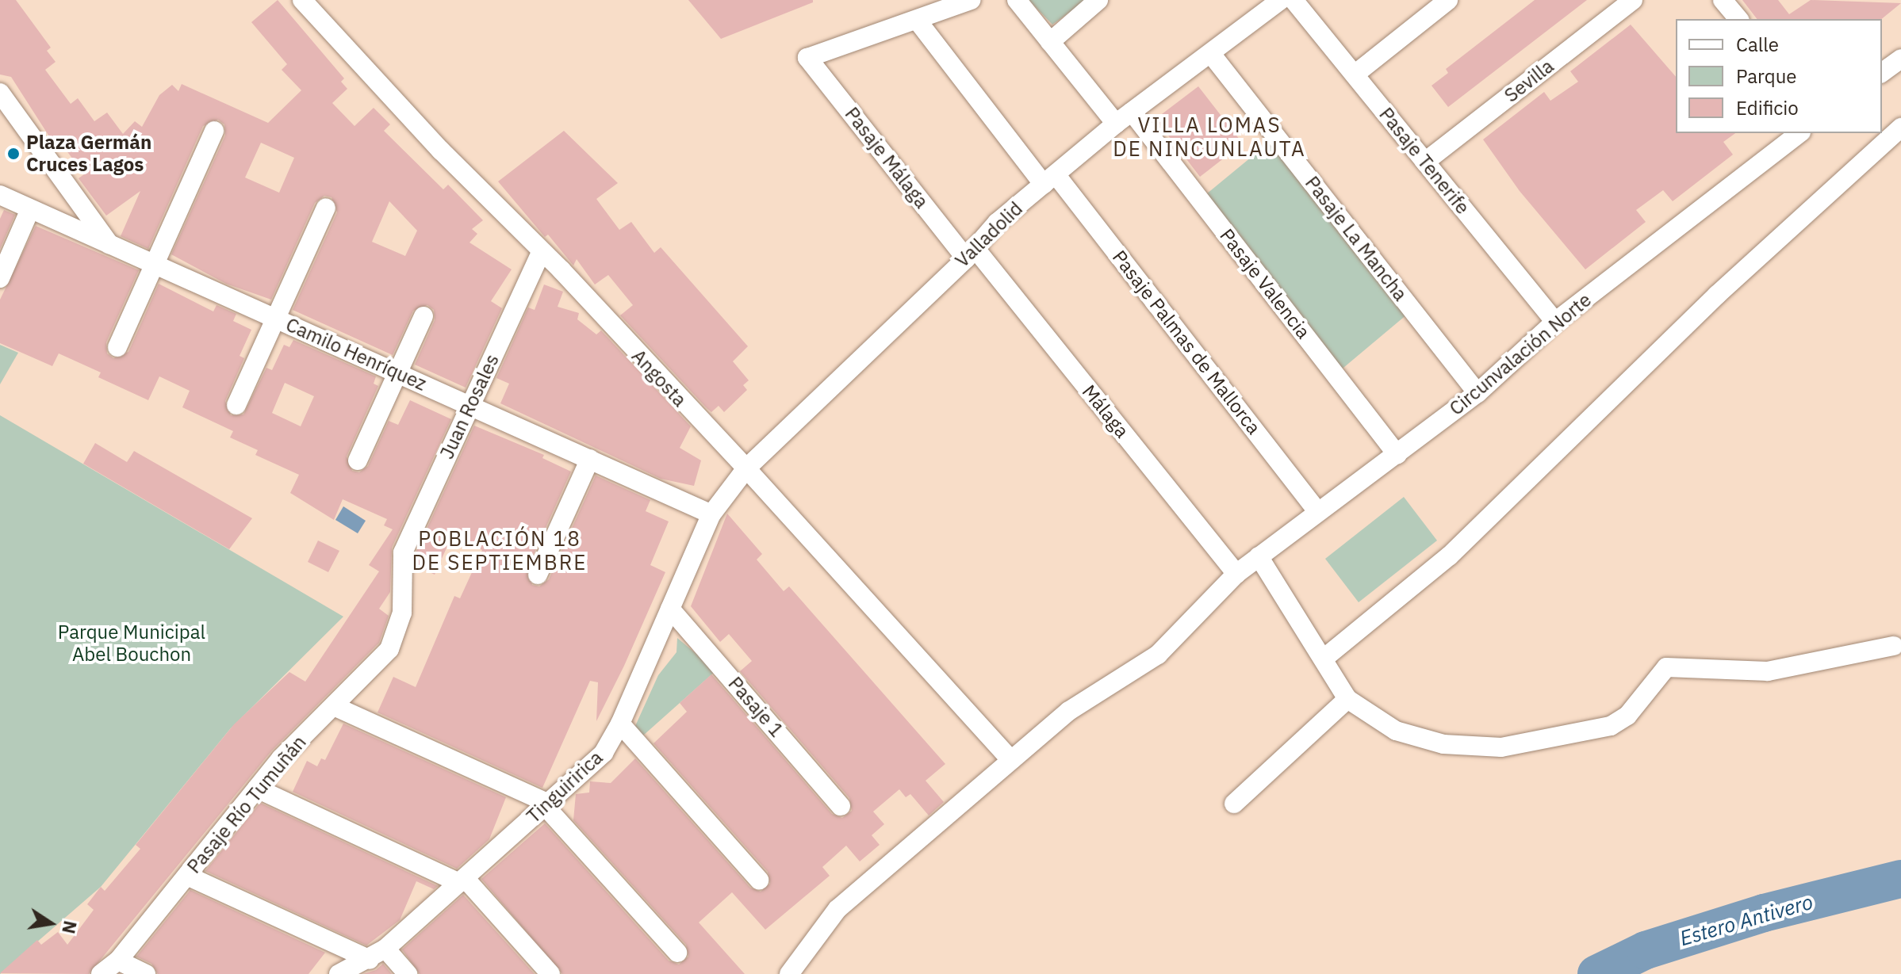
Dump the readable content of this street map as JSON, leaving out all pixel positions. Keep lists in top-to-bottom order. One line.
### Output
{"streets":{"street":["Sevilla","Pasaje Málaga","Pasaje Tenerife","Valladolid","Pasaje La Mancha","Pasaje Valencia","Pasaje Palmas de Mallorca","Camilo Henríquez","Circunvalación Norte","Angosta","Juan Rosales","Málaga","Pasaje 1","Tinguiririca","Pasaje Río Tumuñán"]},"crossings":[["Sevilla","Pasaje Tenerife"],["Pasaje Málaga","Valladolid"],["Pasaje Málaga","Pasaje Palmas de Mallorca"],["Pasaje Málaga","Málaga"],["Pasaje Tenerife","Circunvalación Norte"],["Valladolid","Pasaje La Mancha"],["Valladolid","Pasaje Valencia"],["Valladolid","Pasaje Palmas de Mallorca"],["Valladolid","Angosta"],["Valladolid","Málaga"],["Valladolid","Tinguiririca"],["Pasaje La Mancha","Circunvalación Norte"],["Pasaje Valencia","Circunvalación Norte"],["Pasaje Palmas de Mallorca","Circunvalación Norte"],["Camilo Henríquez","Juan Rosales"],["Camilo Henríquez","Tinguiririca"],["Circunvalación Norte","Angosta"],["Circunvalación Norte","Málaga"],["Angosta","Juan Rosales"],["Angosta","Tinguiririca"],["Juan Rosales","Pasaje Río Tumuñán"],["Pasaje 1","Tinguiririca"]],"districts":["VILLA LOMAS DE NINCUNLAUTA","POBLACIÓN 18 DE SEPTIEMBRE"],"water":["Estero Antivero"],"parks":["Parque Municipal Abel Bouchon"],"places":["Plaza Germán Cruces Lagos"],"legend":["Calle","Parque","Edificio"],"north":"right"}
